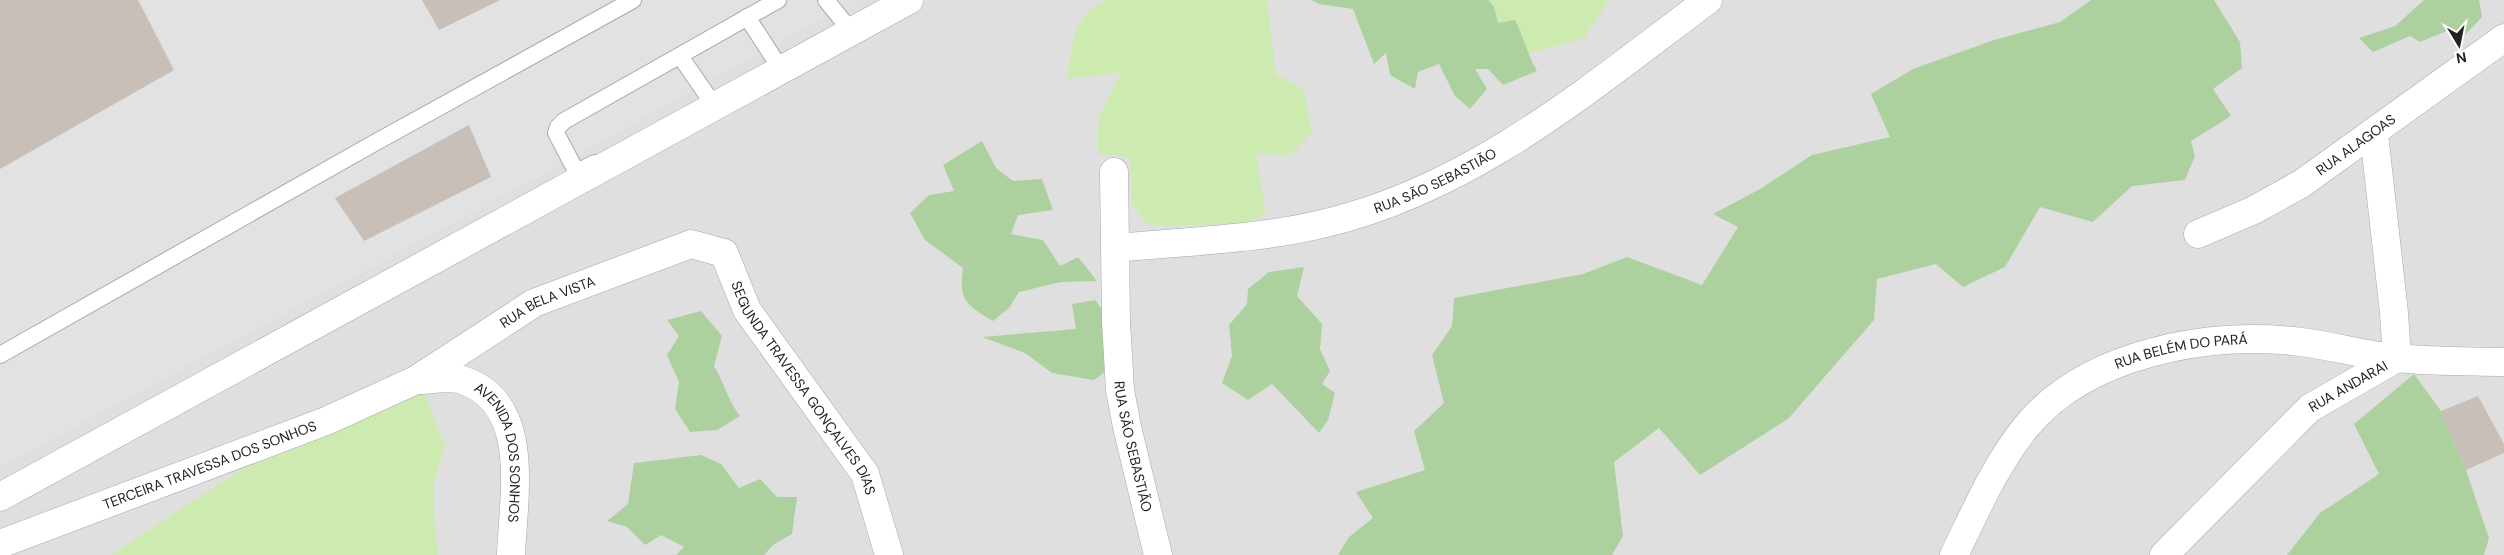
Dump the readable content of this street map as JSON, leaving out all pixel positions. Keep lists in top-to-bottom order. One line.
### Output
{"streets":{"street":["RUA ALAGOAS","RUA SÃO SEBASTIÃO","RUA BELA VISTA","RUA BELÉM DO PARÁ","SEGUNDA TRAVESSA GONÇALVES DIAS","RUA ANDARAI","AVENIDA DOS SONHOS","TERCEIRA TRAVESSA DOS SONHOS"]},"crossings":[["RUA ALAGOAS","RUA ANDARAI"],["RUA BELA VISTA","SEGUNDA TRAVESSA GONÇALVES DIAS"],["RUA BELA VISTA","AVENIDA DOS SONHOS"],["RUA BELA VISTA","TERCEIRA TRAVESSA DOS SONHOS"],["RUA BELÉM DO PARÁ","RUA ANDARAI"],["AVENIDA DOS SONHOS","TERCEIRA TRAVESSA DOS SONHOS"]],"north":"bottom"}
